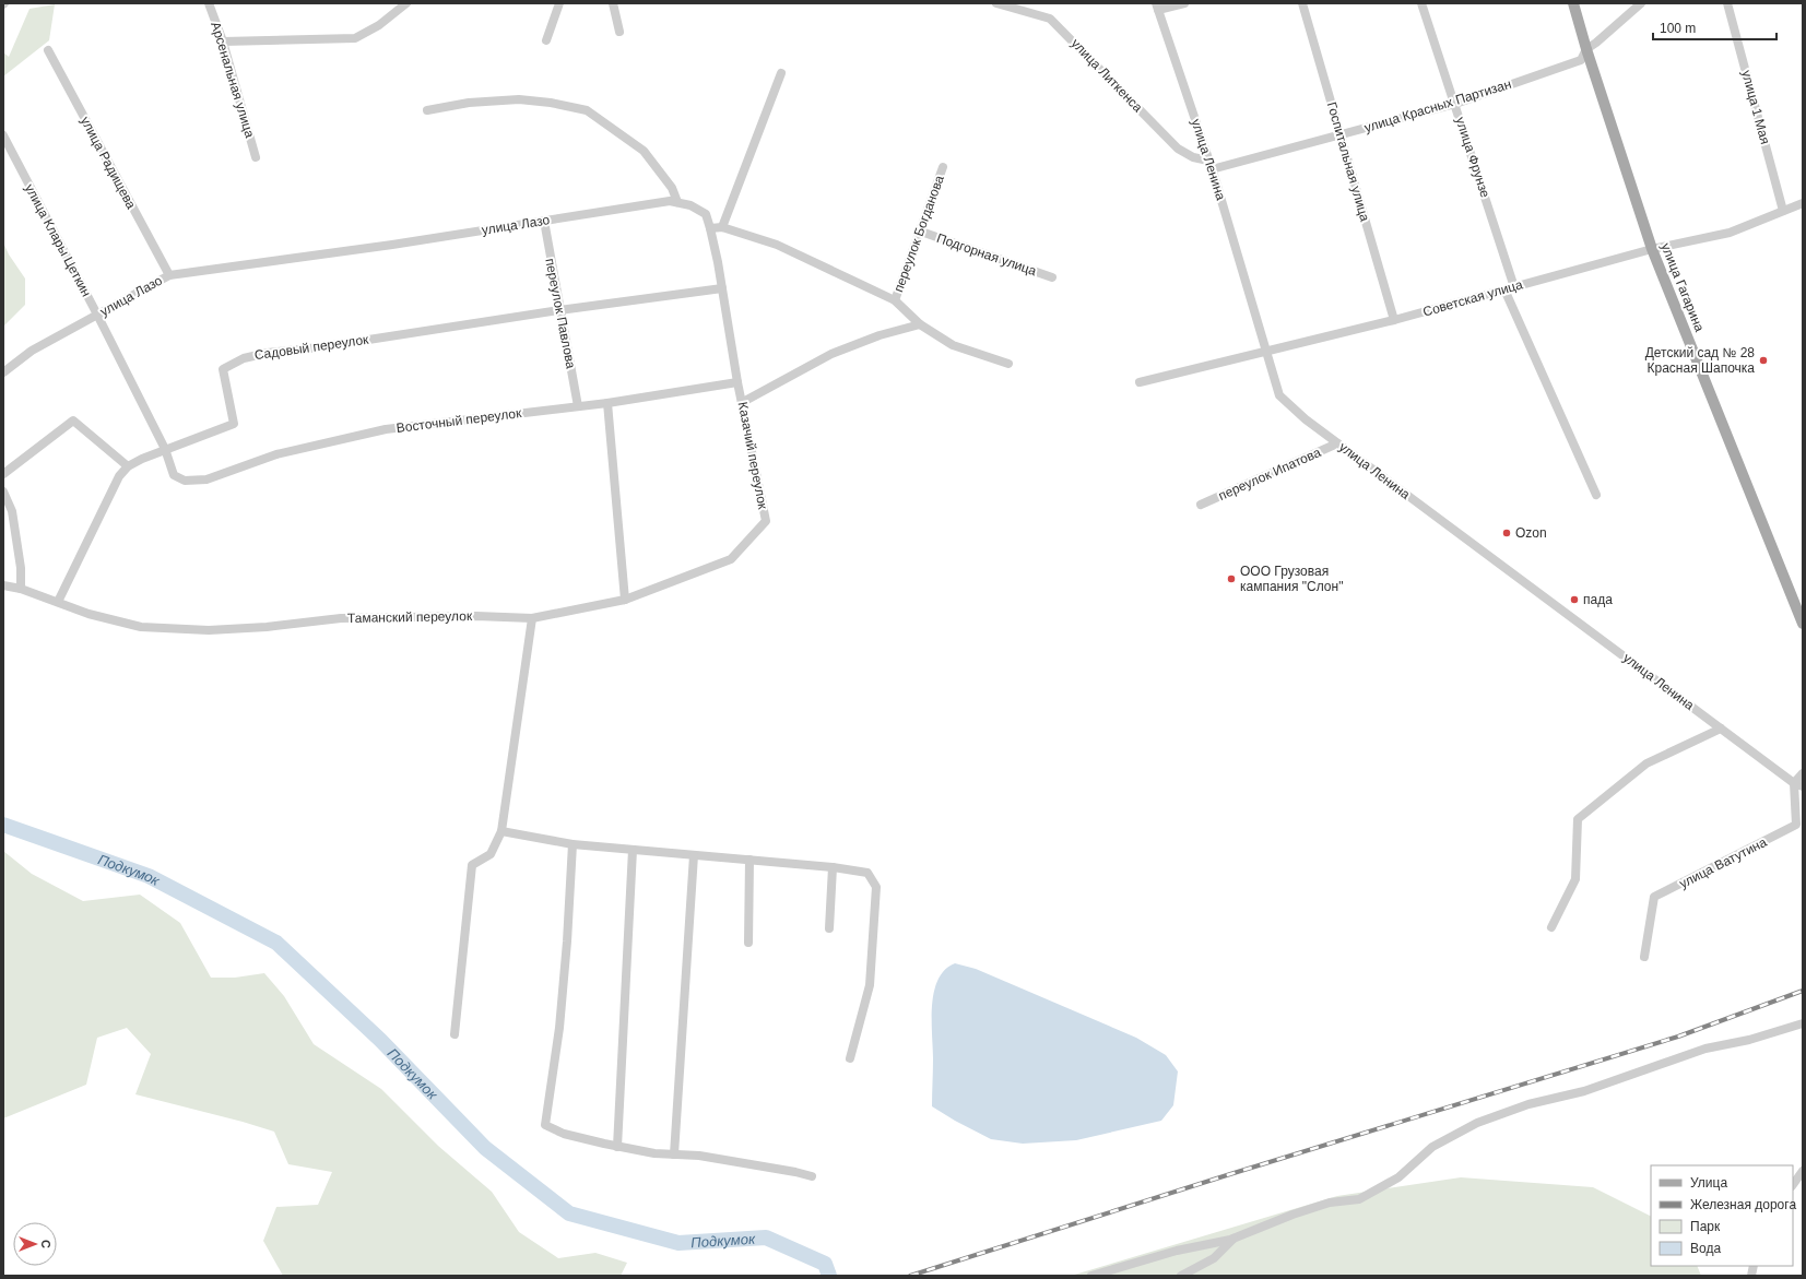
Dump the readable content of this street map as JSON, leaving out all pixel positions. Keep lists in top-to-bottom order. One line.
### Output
{"streets":{"main road":["улица Гагарина"],"street":["улица Литкенса","Арсенальная улица","улица Красных Партизан","улица 1 Мая","улица Фрунзе","улица Ленина","Госпитальная улица","улица Радищева","улица Лазо","переулок Богданова","улица Клары Цеткин","Подгорная улица","Советская улица","переулок Павлова","Садовый переулок","Восточный переулок","Казачий переулок","переулок Ипатова","Таманский переулок","улица Ватутина"]},"crossings":[["улица Литкенса","улица Ленина"],["улица Красных Партизан","улица Фрунзе"],["улица Красных Партизан","улица Ленина"],["улица Красных Партизан","Госпитальная улица"],["улица Красных Партизан","улица Гагарина"],["улица 1 Мая","Советская улица"],["улица Фрунзе","Советская улица"],["улица Ленина","Советская улица"],["улица Ленина","переулок Ипатова"],["улица Ленина","улица Ватутина"],["Госпитальная улица","Советская улица"],["улица Радищева","улица Лазо"],["улица Лазо","улица Клары Цеткин"],["улица Лазо","переулок Павлова"],["улица Лазо","Казачий переулок"],["переулок Богданова","Подгорная улица"],["улица Клары Цеткин","Садовый переулок"],["улица Клары Цеткин","Восточный переулок"],["улица Гагарина","Советская улица"],["переулок Павлова","Садовый переулок"],["переулок Павлова","Восточный переулок"],["Садовый переулок","Казачий переулок"],["Садовый переулок","Таманский переулок"],["Восточный переулок","Казачий переулок"],["Казачий переулок","Таманский переулок"]],"water":["Подкумок"],"places":["Детский сад № 28 Красная Шапочка","Ozon","ООО Грузовая кампания \"Слон\"","пада"],"legend":["Улица","Железная дорога","Парк","Вода"],"scale_bar":"100 m","north":"right"}
